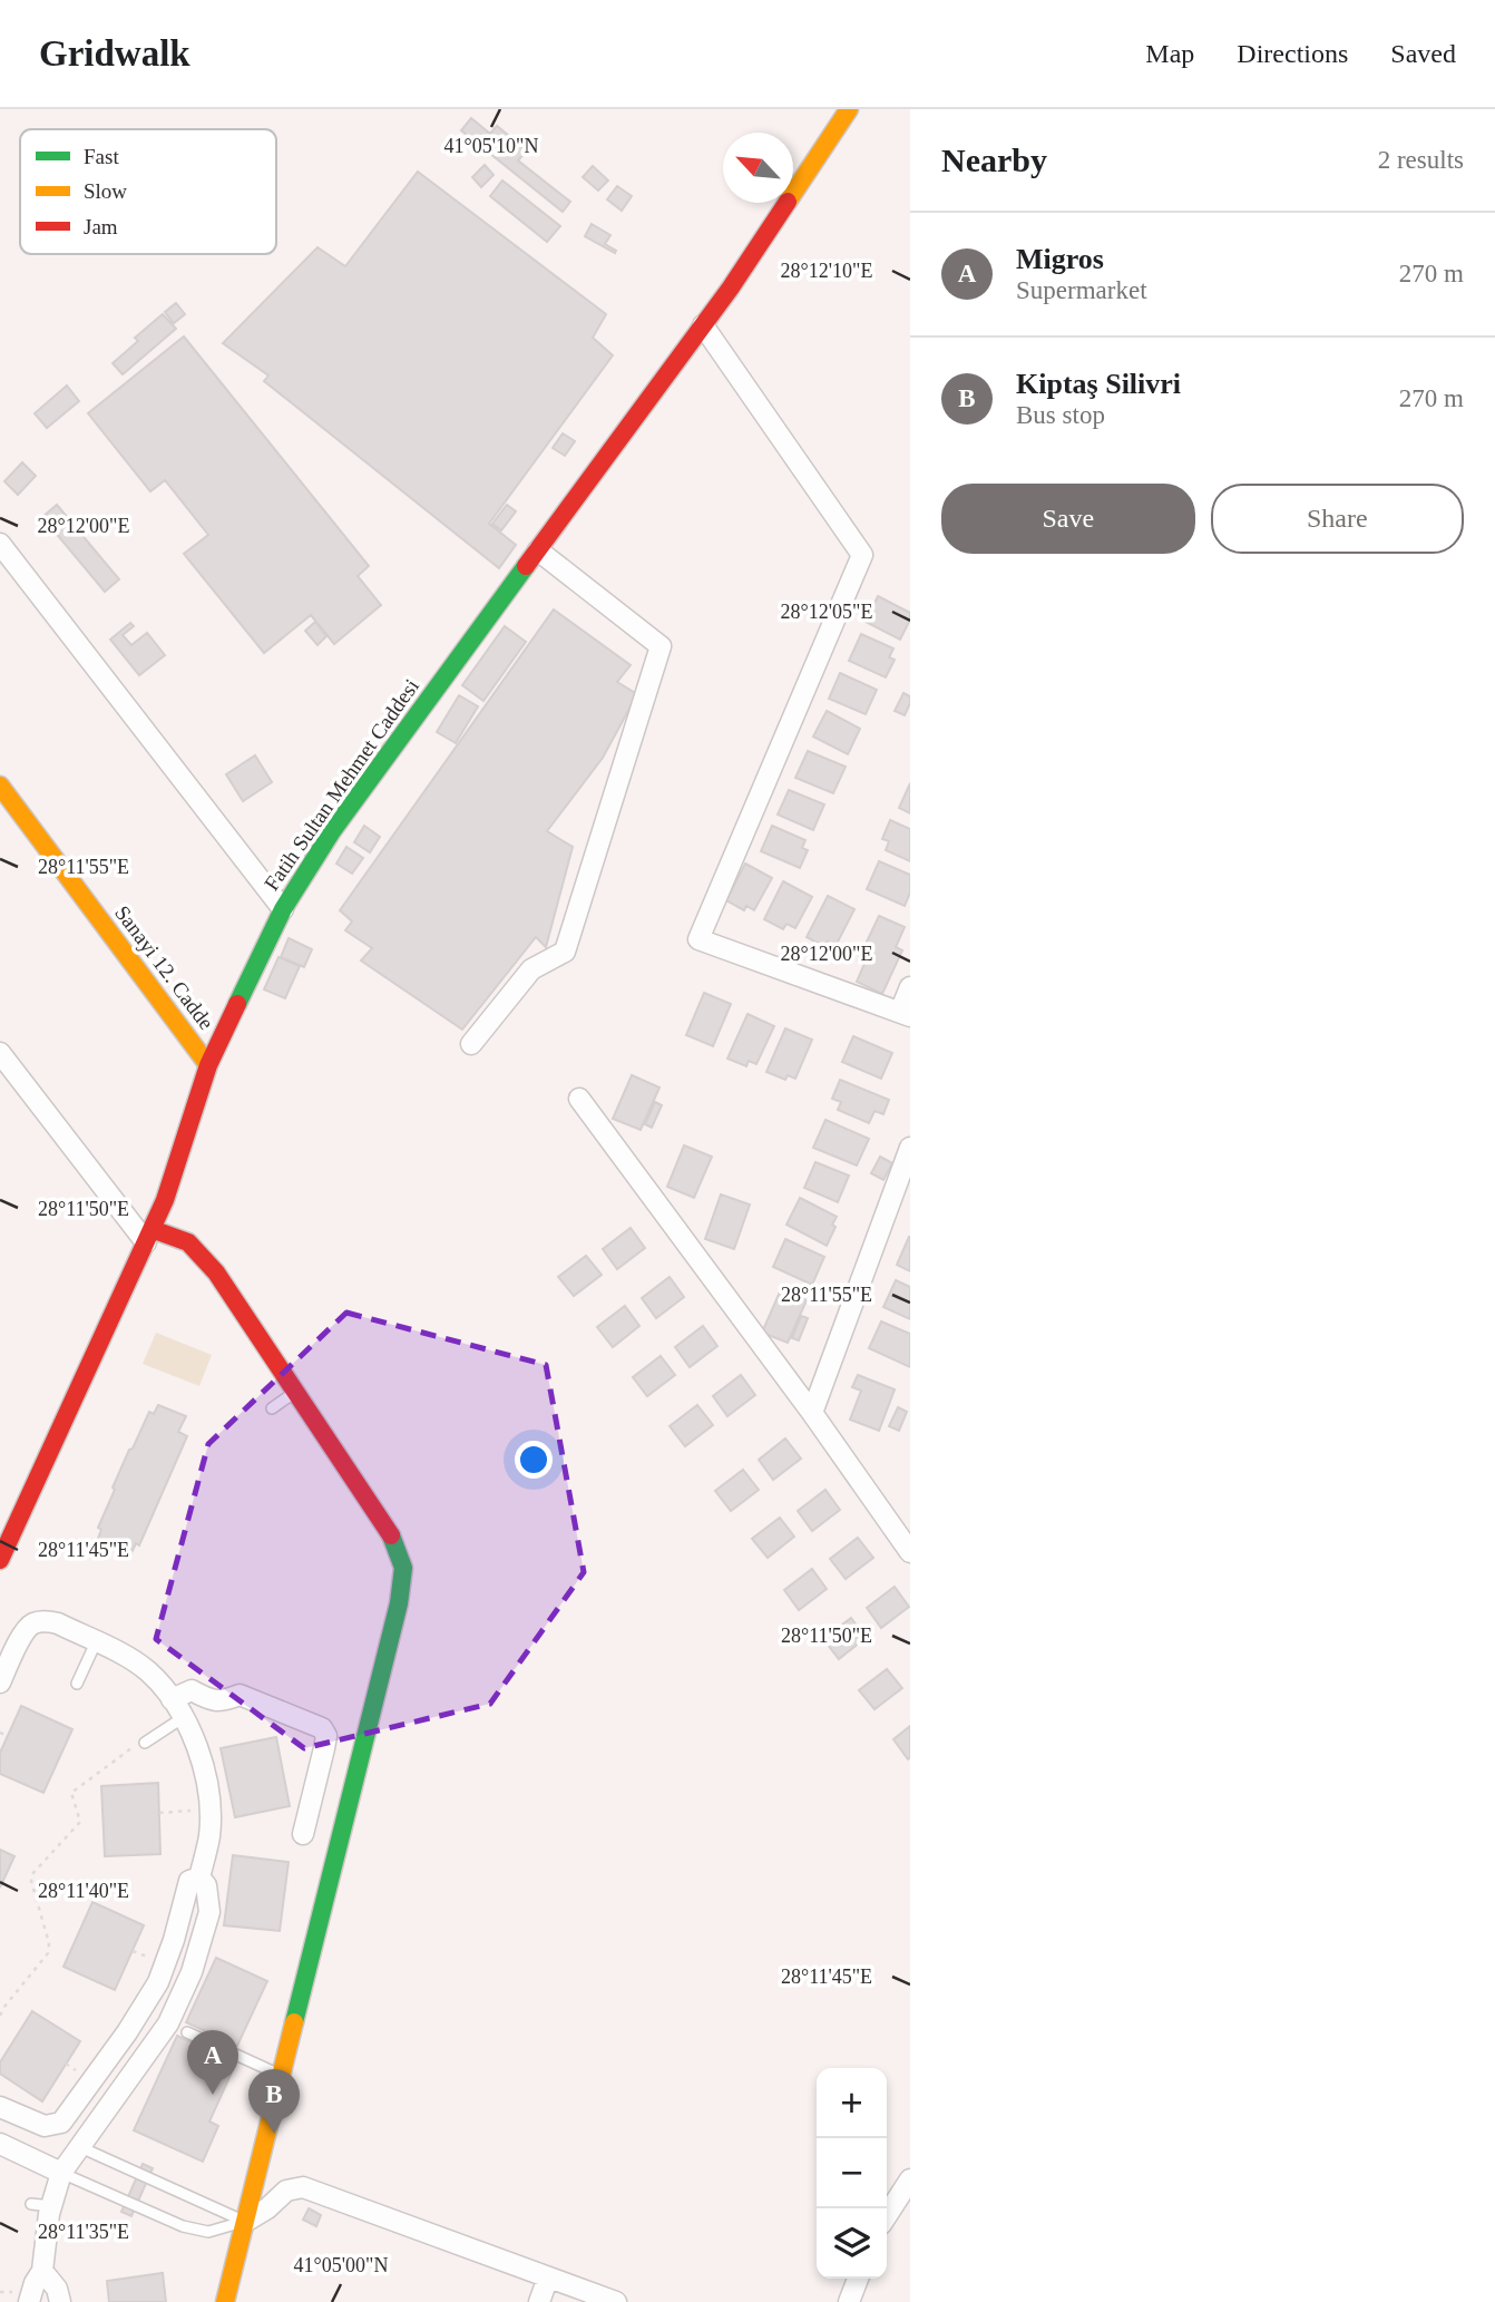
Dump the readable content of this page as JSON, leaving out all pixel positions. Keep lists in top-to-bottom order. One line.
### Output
{"streets":{"main road":["Fatih Sultan Mehmet Caddesi","Sanayi 12. Cadde"]},"crossings":[["Fatih Sultan Mehmet Caddesi","Sanayi 12. Cadde"]],"legend":["Fast","Slow","Jam"],"north":"top left","page":{"header":"Gridwalk","nav":["Map","Directions","Saved"],"heading":["Nearby","2 results"],"list":[{"mark":"A","name":"Migros","note":"Supermarket","value":"270 m"},{"mark":"B","name":"Kiptaş Silivri","note":"Bus stop","value":"270 m"}],"buttons":["Save","Share"],"pins":["A","B"],"map_buttons":["+","−"]},"coordinates":["41°05'10\"N","28°12'10\"E","28°12'00\"E","28°12'05\"E","28°11'55\"E","28°11'50\"E","28°11'45\"E","28°11'40\"E","28°11'35\"E","41°05'00\"N"]}
